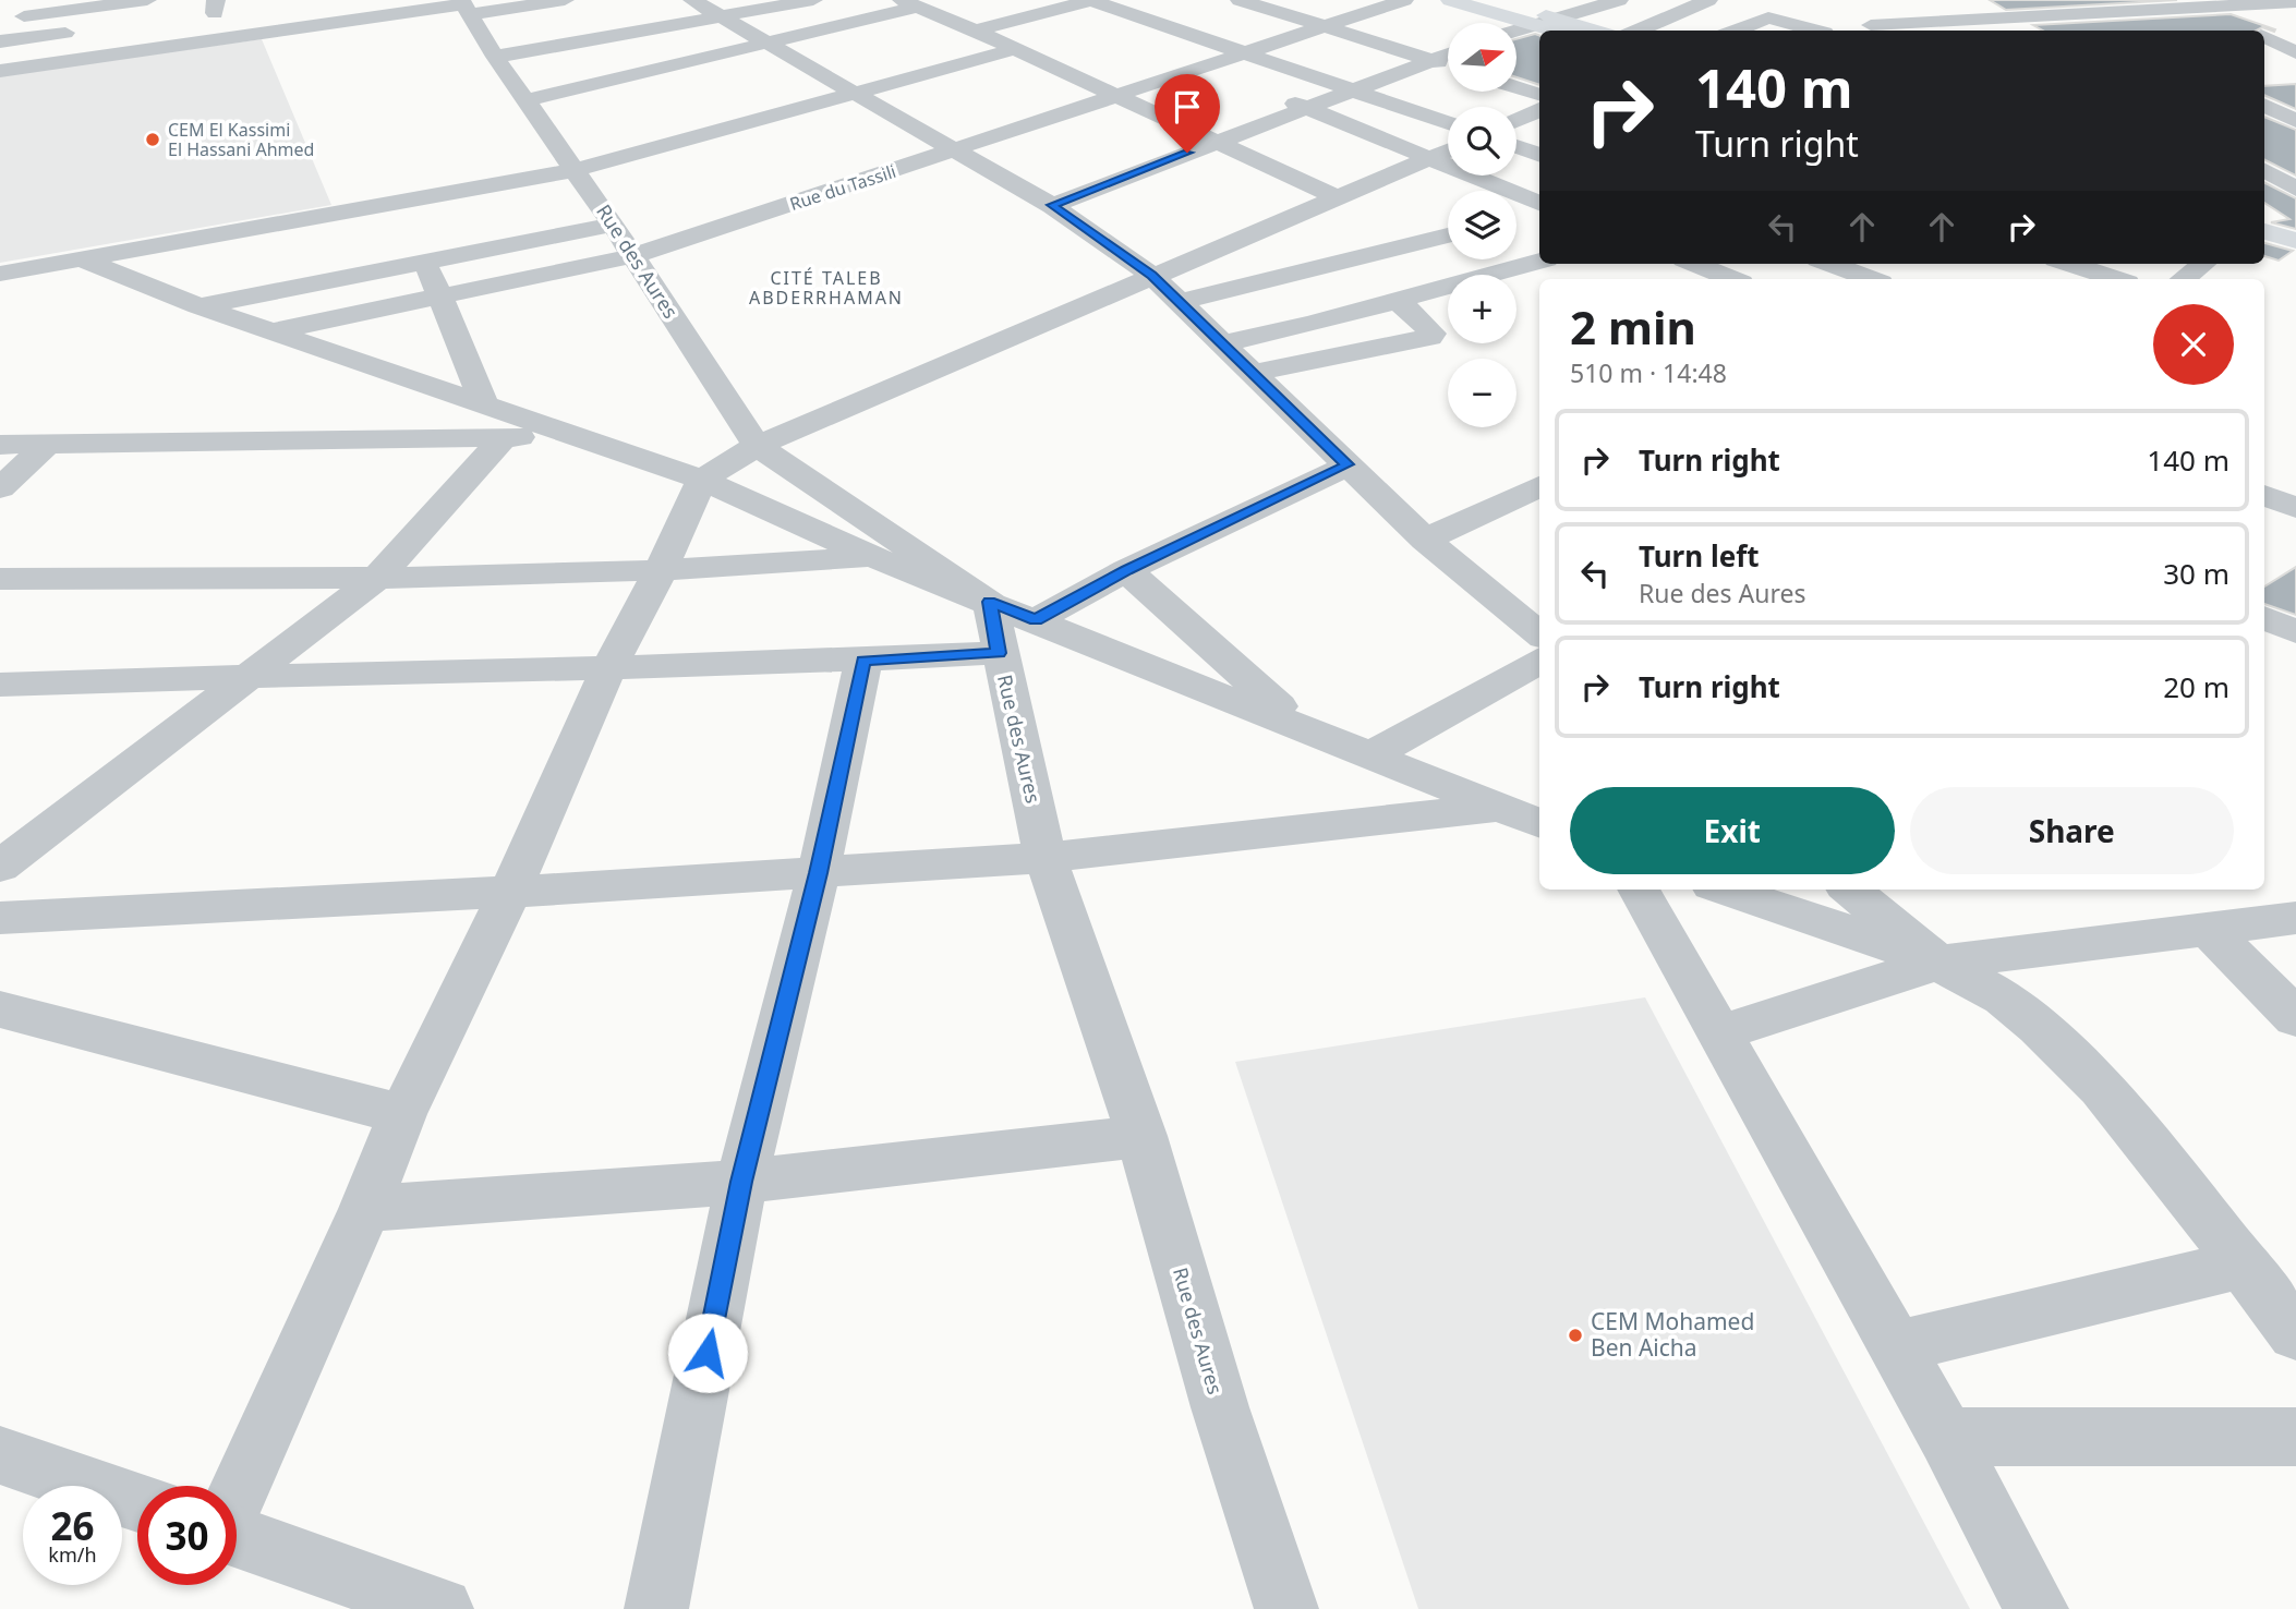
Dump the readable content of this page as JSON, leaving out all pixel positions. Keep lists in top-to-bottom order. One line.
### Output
{"streets":{"street":["Rue du Tassili","Rue des Aures"]},"crossings":[["Rue du Tassili","Rue des Aures"]],"districts":["CITÉ TALEB ABDERRHAMAN"],"places":["CEM El Kassimi El Hassani Ahmed","CEM Mohamed Ben Aicha"],"north":"right","page":{"map_buttons":["+","−"],"turn":["140 m","Turn right"],"heading":["2 min","510 m · 14:48"],"list":[{"name":"Turn right","value":"140 m"},{"name":"Turn left","note":"Rue des Aures","value":"30 m"},{"name":"Turn right","value":"20 m"}],"buttons":["Exit","Share"],"speed":"26 km/h","limit":"30"}}
